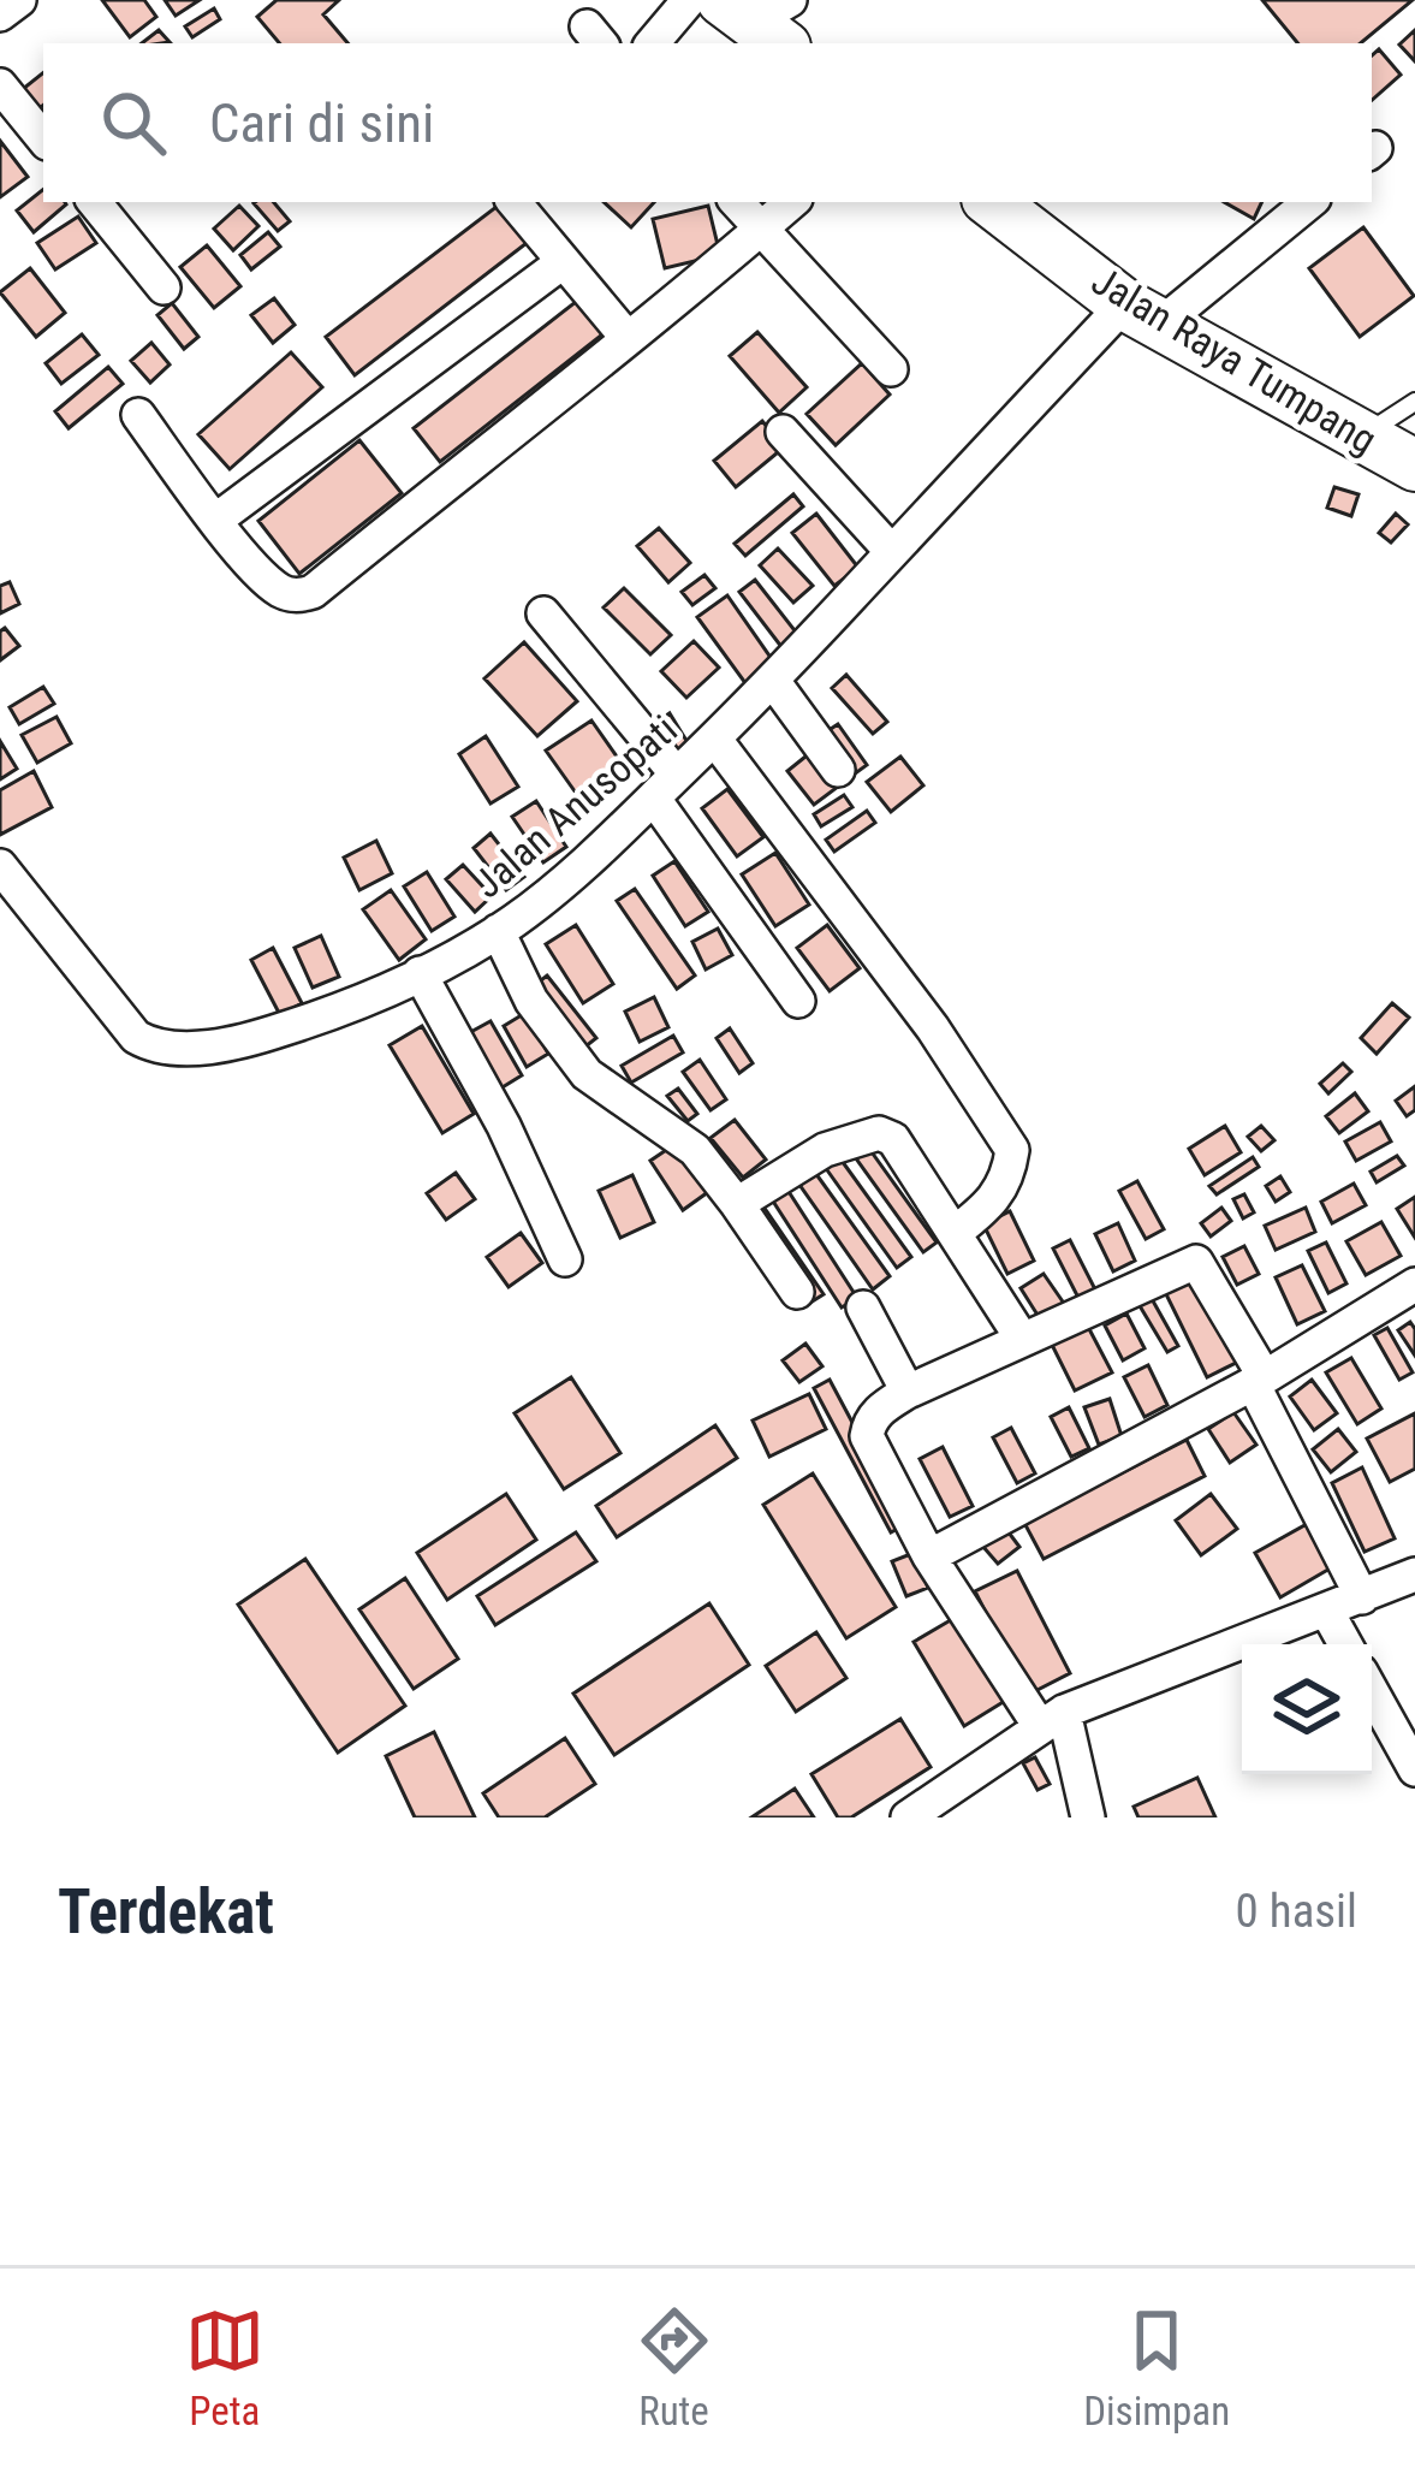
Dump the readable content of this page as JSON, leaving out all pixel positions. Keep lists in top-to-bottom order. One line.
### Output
{"streets":{"main road":["Jalan Raya Tumpang"],"street":["Jalan Anusopati"]},"crossings":[["Jalan Raya Tumpang","Jalan Anusopati"]],"page":{"search":"Cari di sini","heading":["Terdekat","0 hasil"],"nav":["Peta","Rute","Disimpan"]}}
